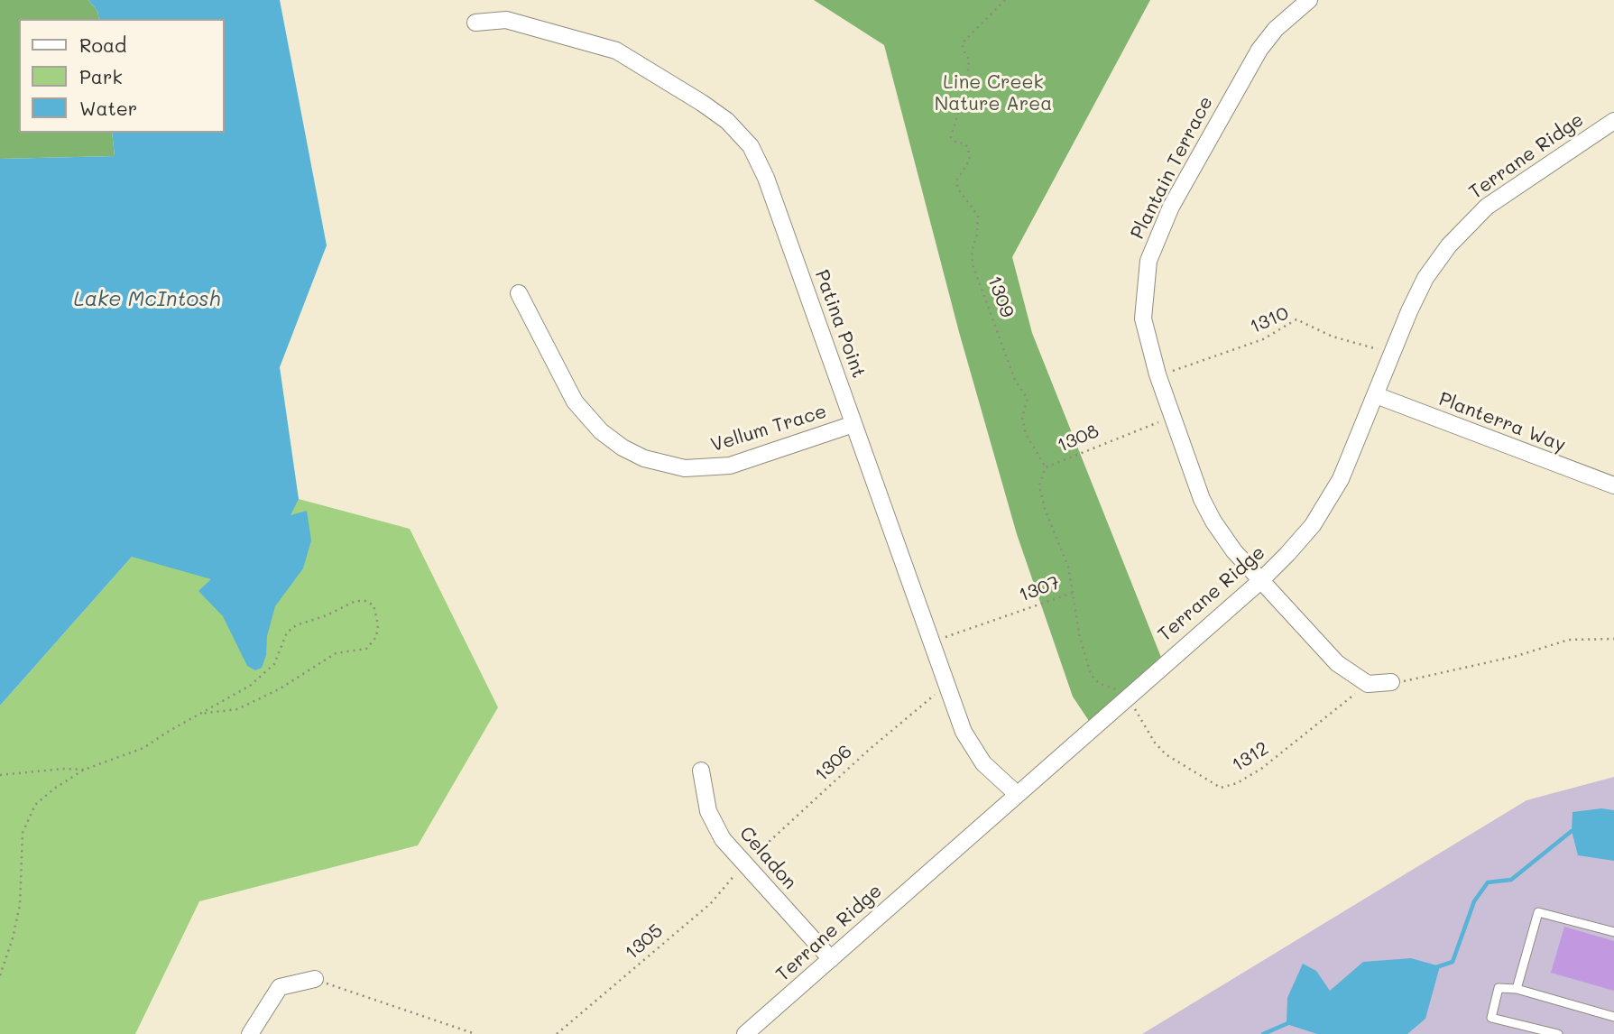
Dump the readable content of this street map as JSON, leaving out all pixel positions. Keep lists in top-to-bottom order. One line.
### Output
{"streets":{"street":["Terrane Ridge","Plantain Terrace","Patina Point","Planterra Way","Vellum Trace","Celadon"],"path":["1309","1310","1308","1307","1312","1306","1305"]},"crossings":[["Terrane Ridge","Plantain Terrace"],["Terrane Ridge","1310"],["Terrane Ridge","Patina Point"],["Terrane Ridge","Planterra Way"],["Terrane Ridge","1307"],["Terrane Ridge","1312"],["Terrane Ridge","Celadon"],["Plantain Terrace","1310"],["Plantain Terrace","1308"],["Plantain Terrace","1312"],["1309","1308"],["Patina Point","Vellum Trace"],["Patina Point","1307"],["Patina Point","1306"],["1308","1307"],["1307","1312"],["1306","Celadon"],["1306","1305"],["Celadon","1305"]],"water":["Lake McIntosh"],"parks":["Line Creek Nature Area"],"legend":["Road","Park","Water"]}
